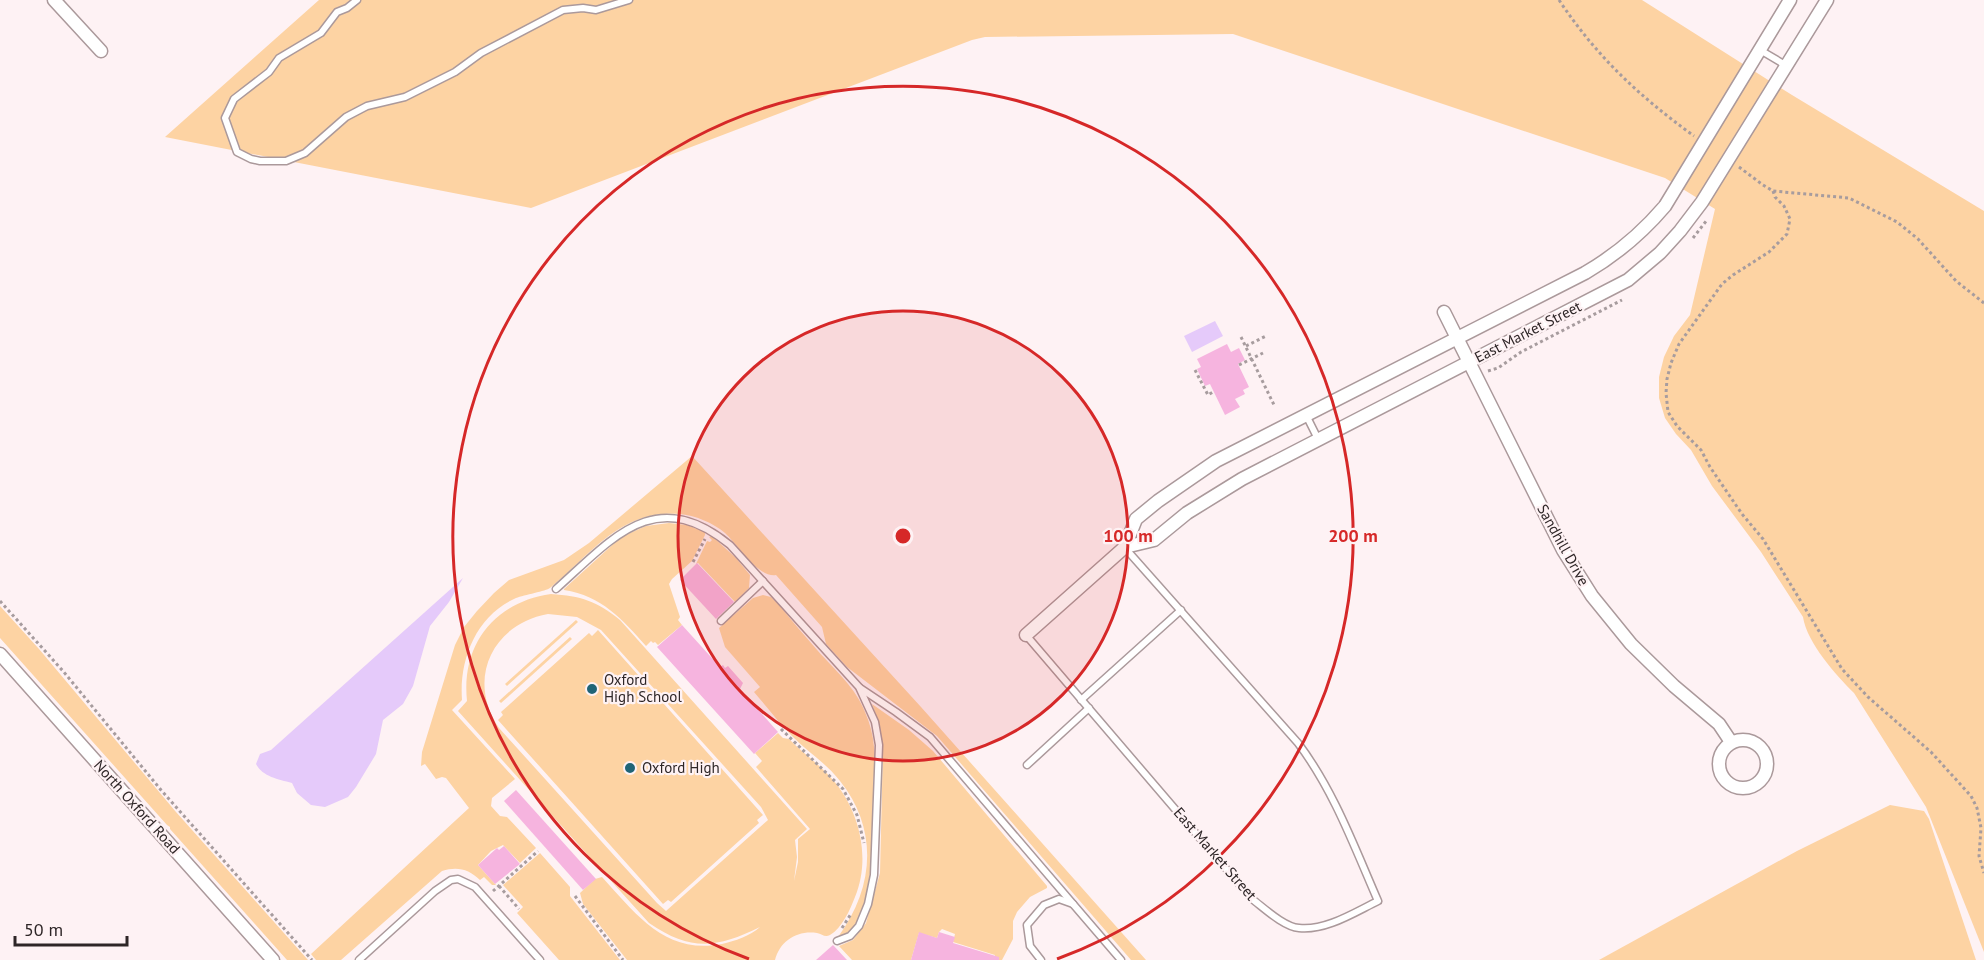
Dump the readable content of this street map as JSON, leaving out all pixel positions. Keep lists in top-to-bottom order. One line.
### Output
{"streets":{"street":["East Market Street","Sandhill Drive","North Oxford Road"]},"crossings":[["East Market Street","Sandhill Drive"]],"places":["Oxford High School","Oxford High"],"scale_bar":"50 m","rings":["100 m","200 m"]}
